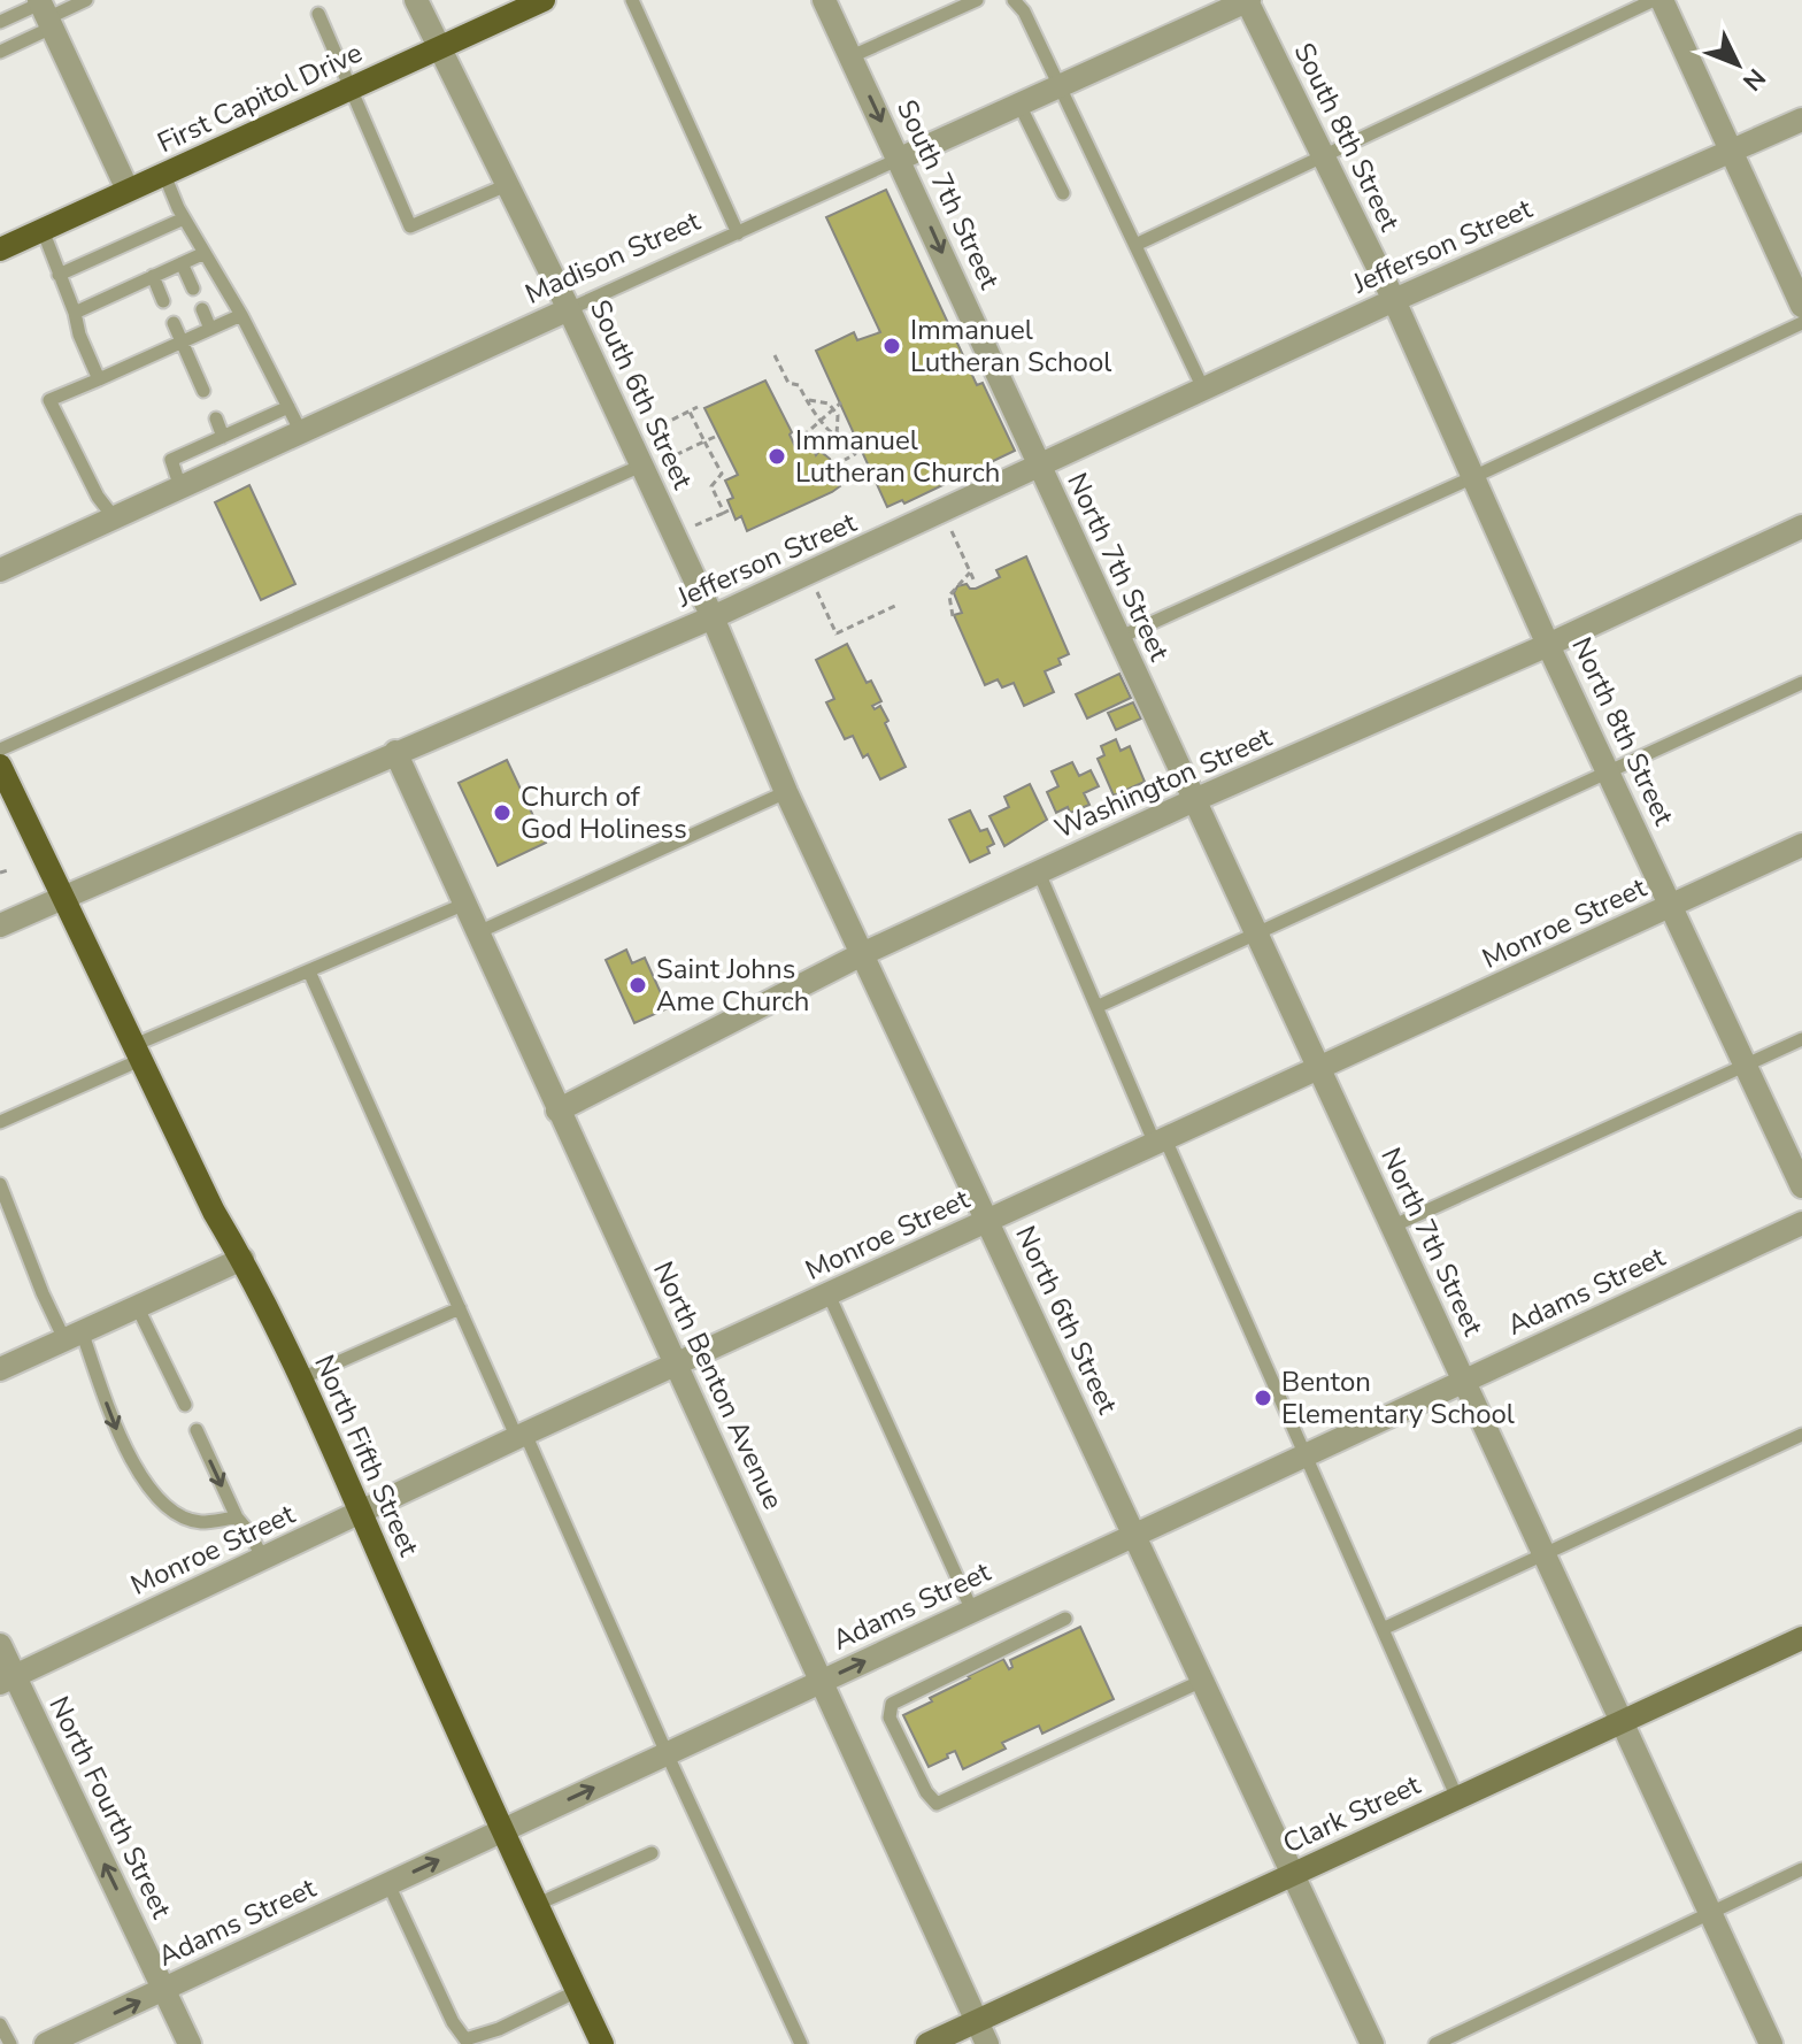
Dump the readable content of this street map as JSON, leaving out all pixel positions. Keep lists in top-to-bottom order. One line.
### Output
{"streets":{"main road":["First Capitol Drive","North Fifth Street","Clark Street"],"street":["South 8th Street","South 7th Street","Jefferson Street","Madison Street","South 6th Street","North 7th Street","North 8th Street","Washington Street","Monroe Street","Adams Street","North 6th Street","North Benton Avenue","North Fourth Street"]},"crossings":[["First Capitol Drive","South 6th Street"],["South 8th Street","Jefferson Street"],["South 8th Street","Madison Street"],["South 8th Street","North 8th Street"],["South 7th Street","Jefferson Street"],["South 7th Street","Madison Street"],["South 7th Street","North 7th Street"],["Jefferson Street","South 6th Street"],["Jefferson Street","North 7th Street"],["Jefferson Street","North 8th Street"],["Jefferson Street","North 6th Street"],["Jefferson Street","North Benton Avenue"],["Jefferson Street","North Fifth Street"],["Madison Street","South 6th Street"],["South 6th Street","North 6th Street"],["North 7th Street","Washington Street"],["North 7th Street","Monroe Street"],["North 7th Street","Adams Street"],["North 7th Street","Clark Street"],["North 8th Street","Washington Street"],["North 8th Street","Monroe Street"],["Washington Street","North 6th Street"],["Washington Street","North Benton Avenue"],["Monroe Street","North 6th Street"],["Monroe Street","North Benton Avenue"],["Monroe Street","North Fifth Street"],["Monroe Street","North Fourth Street"],["Adams Street","North 6th Street"],["Adams Street","North Benton Avenue"],["Adams Street","North Fifth Street"],["Adams Street","North Fourth Street"],["North 6th Street","Clark Street"],["North Benton Avenue","Clark Street"]],"one_way":["South 7th Street","North Fourth Street"],"places":["Immanuel Lutheran School","Immanuel Lutheran Church","Church of God Holiness","Saint Johns Ame Church","Benton Elementary School"],"north":"bottom right"}
